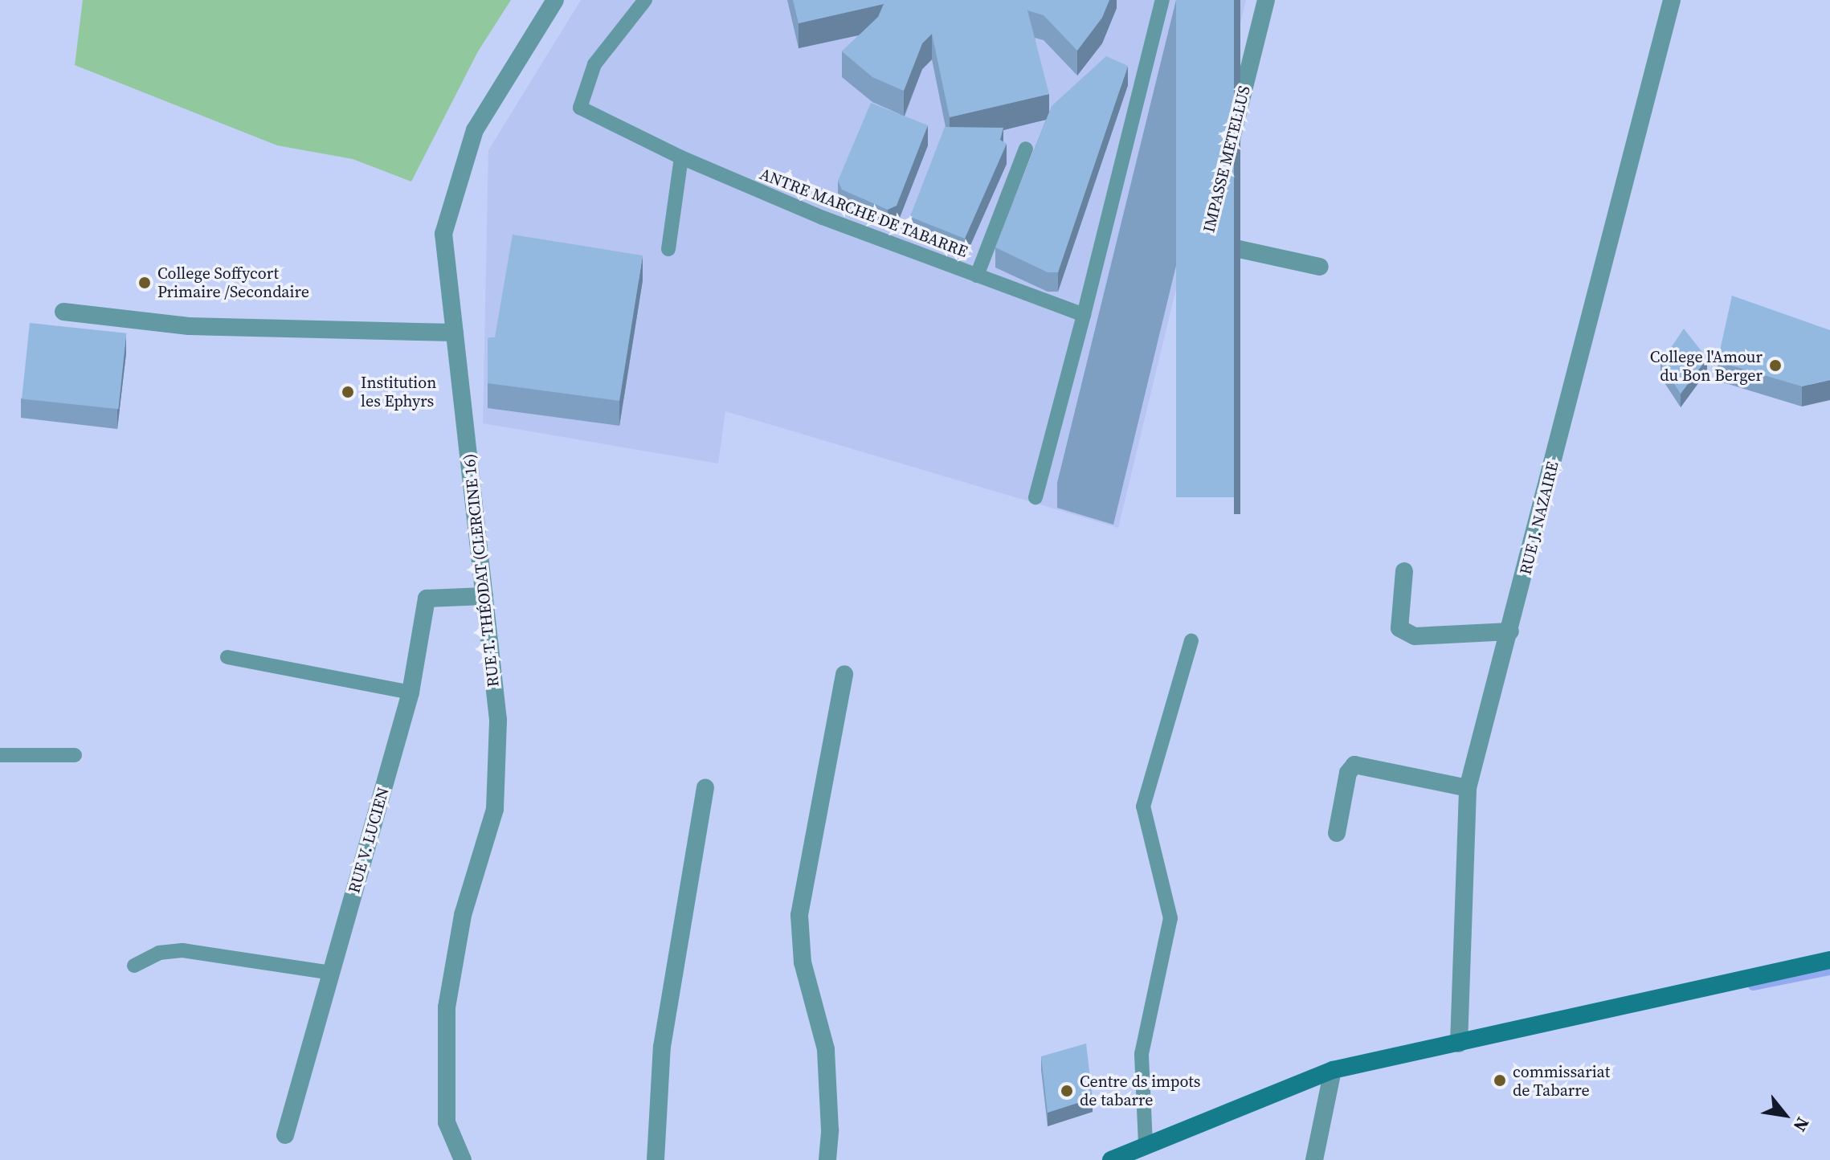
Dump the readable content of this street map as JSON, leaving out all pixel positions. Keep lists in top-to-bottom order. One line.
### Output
{"streets":{"street":["IMPASSE METELLUS","RUE J. NAZAIRE","RUE T. THÉODAT (CLERCINE 16)","RUE V. LUCIEN"],"lane":["ANTRE MARCHE DE TABARRE"]},"crossings":[["RUE T. THÉODAT (CLERCINE 16)","RUE V. LUCIEN"]],"places":["College Soffycort Primaire /Secondaire","College l'Amour du Bon Berger","Institution les Ephyrs","commissariat de Tabarre","Centre ds impots de tabarre"],"north":"bottom right"}
